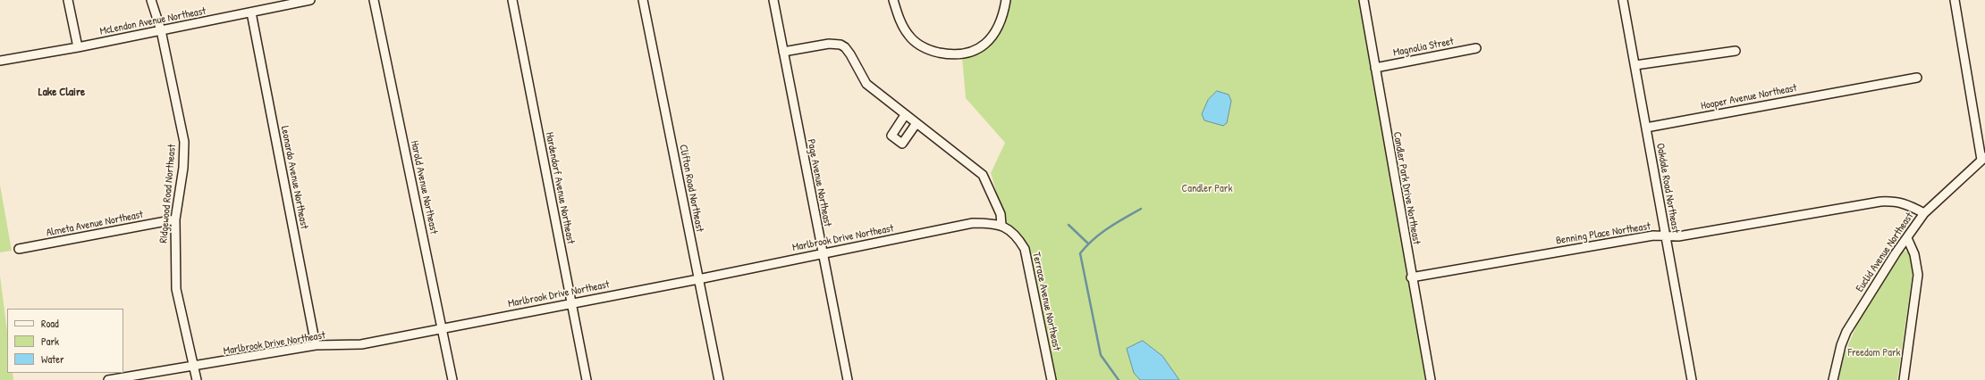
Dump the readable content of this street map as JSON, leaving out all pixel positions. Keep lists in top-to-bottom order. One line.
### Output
{"streets":{"street":["McLendon Avenue Northeast","Magnolia Street","Hooper Avenue Northeast","Leonardo Avenue Northeast","Page Avenue Northeast","Harold Avenue Northeast","Hardendorf Avenue Northeast","Clifton Road Northeast","Candler Park Drive Northeast","Oakdale Road Northeast","Ridgewood Road Northeast","Almeta Avenue Northeast","Benning Place Northeast","Marlbrook Drive Northeast","Euclid Avenue Northeast","Terrace Avenue Northeast"]},"crossings":[["McLendon Avenue Northeast","Leonardo Avenue Northeast"],["McLendon Avenue Northeast","Ridgewood Road Northeast"],["Magnolia Street","Candler Park Drive Northeast"],["Hooper Avenue Northeast","Oakdale Road Northeast"],["Leonardo Avenue Northeast","Marlbrook Drive Northeast"],["Page Avenue Northeast","Marlbrook Drive Northeast"],["Harold Avenue Northeast","Marlbrook Drive Northeast"],["Hardendorf Avenue Northeast","Marlbrook Drive Northeast"],["Clifton Road Northeast","Marlbrook Drive Northeast"],["Candler Park Drive Northeast","Benning Place Northeast"],["Oakdale Road Northeast","Benning Place Northeast"],["Ridgewood Road Northeast","Almeta Avenue Northeast"],["Ridgewood Road Northeast","Marlbrook Drive Northeast"],["Benning Place Northeast","Euclid Avenue Northeast"],["Marlbrook Drive Northeast","Terrace Avenue Northeast"]],"districts":["Lake Claire"],"parks":["Candler Park","Freedom Park"],"legend":["Road","Park","Water"]}
